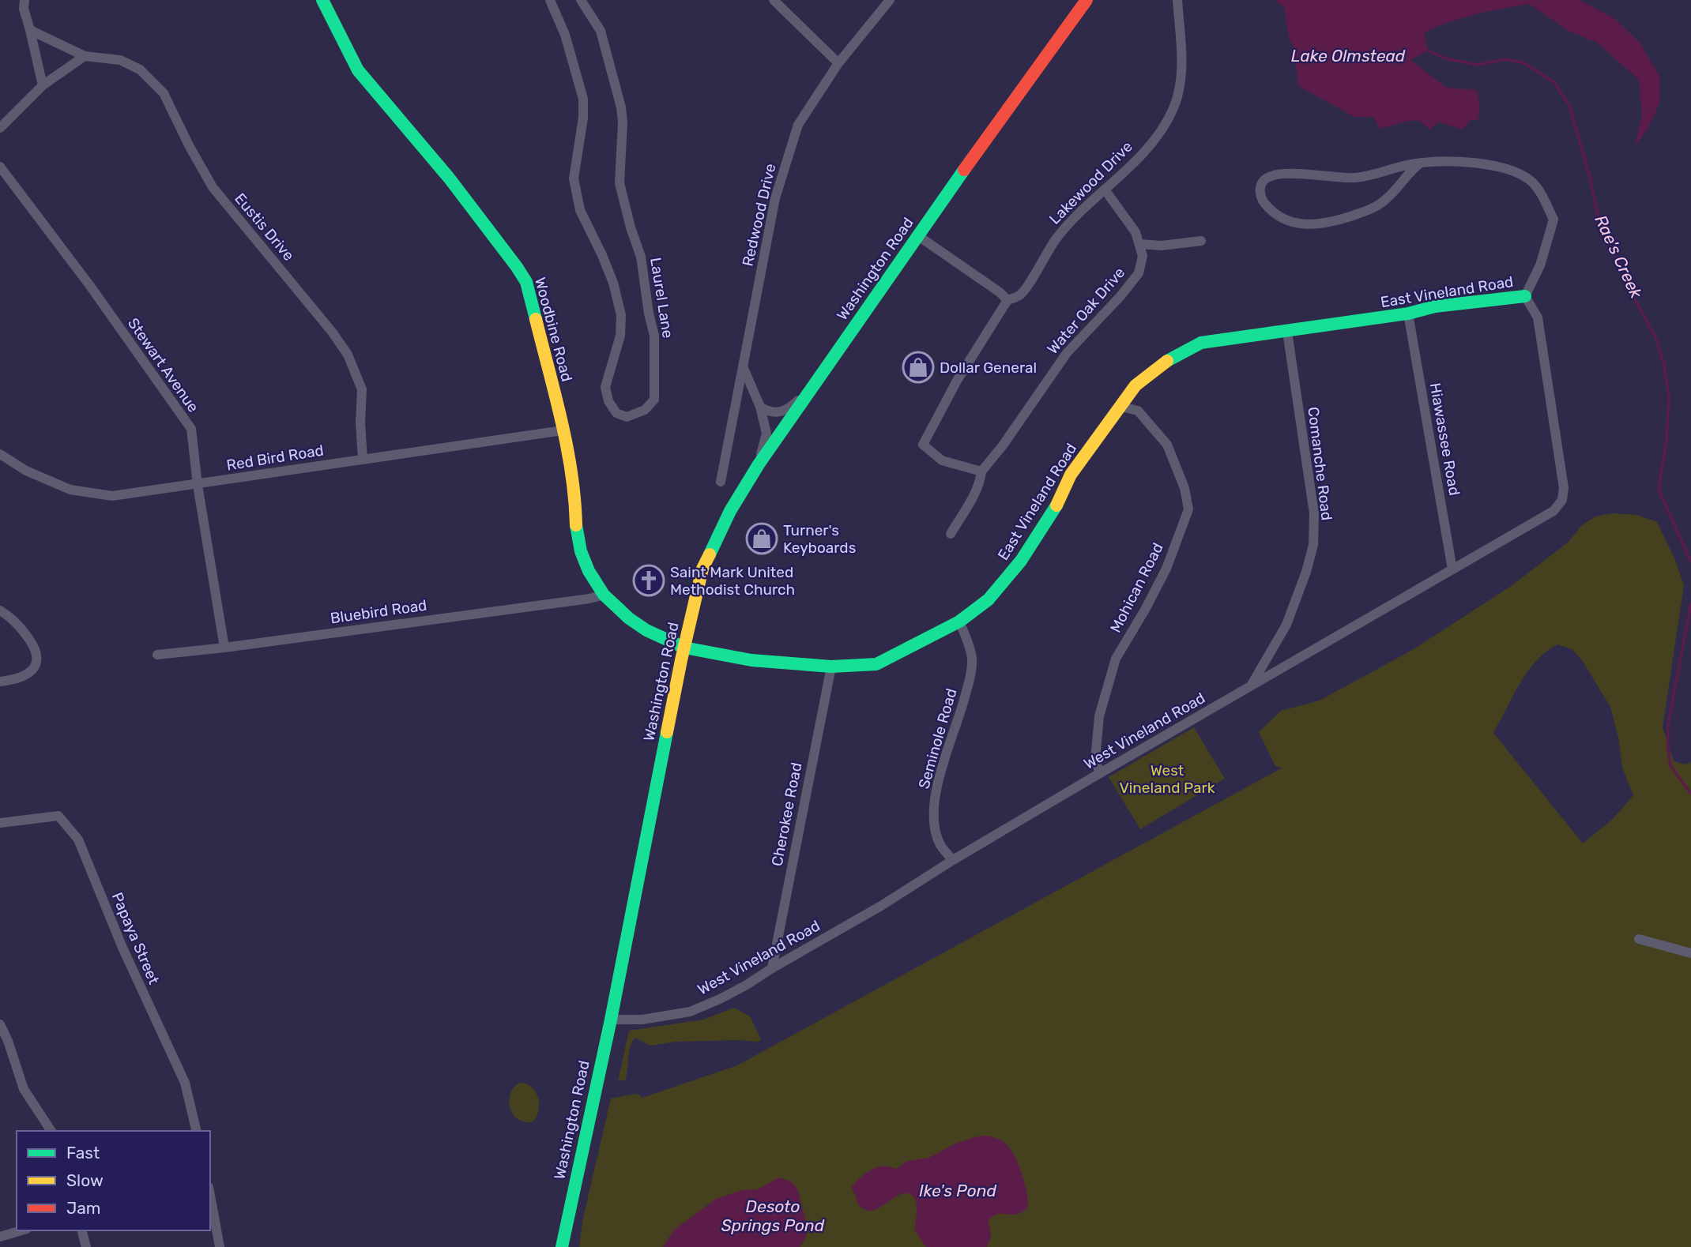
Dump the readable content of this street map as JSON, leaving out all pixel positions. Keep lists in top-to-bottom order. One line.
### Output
{"streets":{"street":["Lakewood Drive","Redwood Drive","Eustis Drive","Washington Road","East Vineland Road","Laurel Lane","Water Oak Drive","Woodbine Road","Stewart Avenue","Hiawassee Road","Red Bird Road","Comanche Road","Mohican Road","Bluebird Road","West Vineland Road","Seminole Road","Cherokee Road","Papaya Street"]},"crossings":[["Eustis Drive","Red Bird Road"],["Washington Road","East Vineland Road"],["Washington Road","Woodbine Road"],["Washington Road","West Vineland Road"],["East Vineland Road","Woodbine Road"],["East Vineland Road","Hiawassee Road"],["East Vineland Road","Comanche Road"],["East Vineland Road","Mohican Road"],["East Vineland Road","West Vineland Road"],["East Vineland Road","Seminole Road"],["East Vineland Road","Cherokee Road"],["Woodbine Road","Red Bird Road"],["Woodbine Road","Bluebird Road"],["Stewart Avenue","Red Bird Road"],["Stewart Avenue","Bluebird Road"],["Hiawassee Road","West Vineland Road"],["Comanche Road","West Vineland Road"],["Mohican Road","West Vineland Road"],["West Vineland Road","Seminole Road"],["West Vineland Road","Cherokee Road"]],"water":["Lake Olmstead","Rae's Creek","Ike's Pond","Desoto Springs Pond"],"parks":["West Vineland Park"],"places":{"shop":["Dollar General","Turner's Keyboards"],"church":["Saint Mark United Methodist Church"]},"legend":["Fast","Slow","Jam"]}
